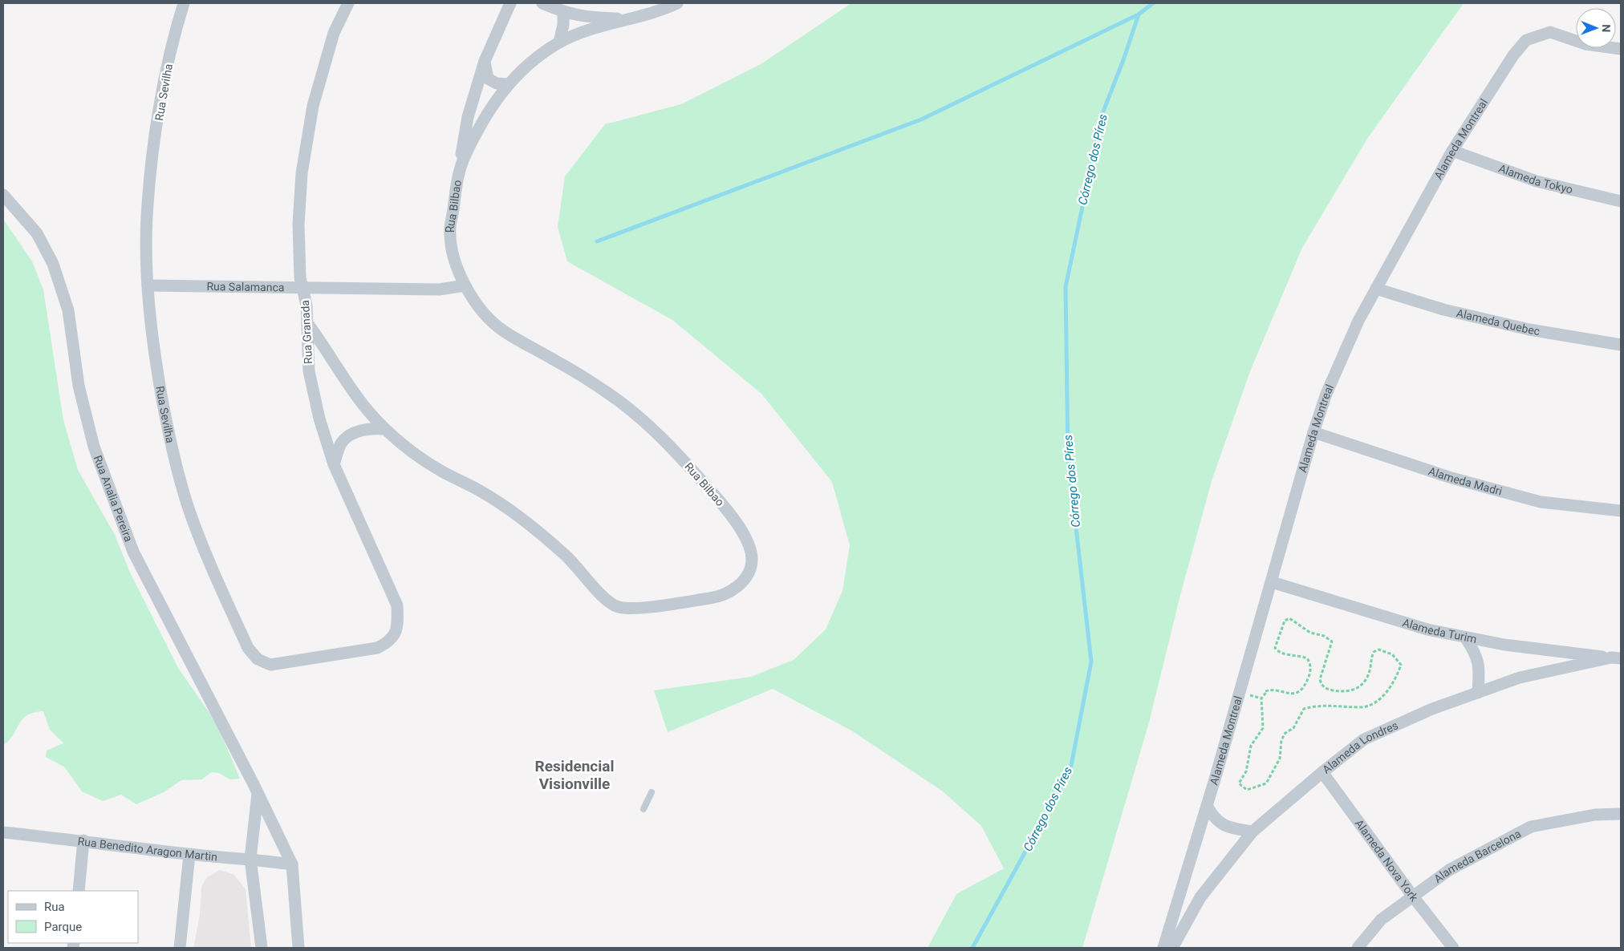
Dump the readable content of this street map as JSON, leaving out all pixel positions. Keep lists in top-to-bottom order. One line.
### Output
{"streets":{"street":["Rua Sevilha","Alameda Montreal","Alameda Tokyo","Rua Bilbao","Rua Salamanca","Alameda Quebec","Rua Granada","Alameda Madri","Rua Analia Pereira","Alameda Turim","Alameda Londres","Rua Benedito Aragon Martin","Alameda Barcelona","Alameda Nova York"]},"crossings":[["Rua Sevilha","Rua Salamanca"],["Rua Sevilha","Rua Granada"],["Alameda Montreal","Alameda Tokyo"],["Alameda Montreal","Alameda Quebec"],["Alameda Montreal","Alameda Madri"],["Alameda Montreal","Alameda Turim"],["Rua Bilbao","Rua Salamanca"],["Rua Bilbao","Rua Granada"],["Rua Salamanca","Rua Granada"],["Rua Analia Pereira","Rua Benedito Aragon Martin"],["Alameda Turim","Alameda Londres"],["Alameda Londres","Alameda Nova York"],["Alameda Barcelona","Alameda Nova York"]],"districts":["Residencial Visionville"],"water":["Córrego dos Píres"],"legend":["Rua","Parque"],"north":"right"}
